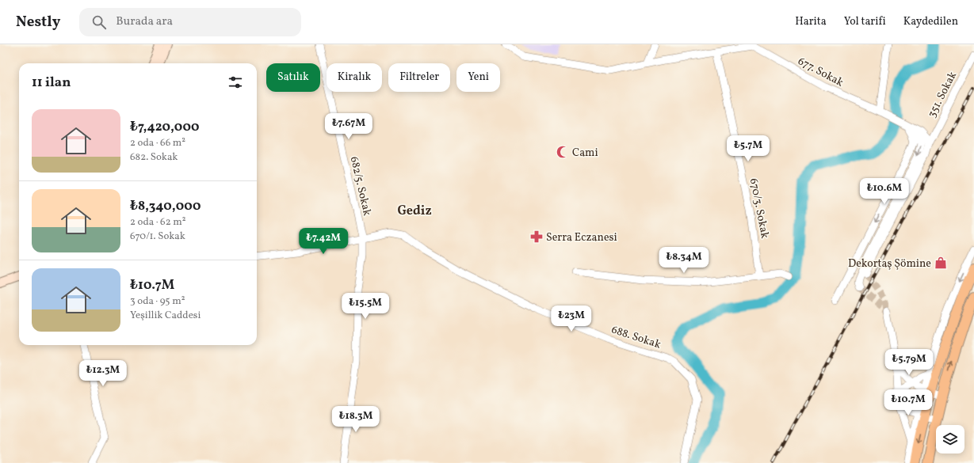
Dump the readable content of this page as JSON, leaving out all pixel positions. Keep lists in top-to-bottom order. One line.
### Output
{"streets":{"street":["677. Sokak","351. Sokak","682/5. Sokak","670/3. Sokak","688. Sokak"]},"crossings":[["677. Sokak","670/3. Sokak"],["682/5. Sokak","688. Sokak"]],"districts":["Gediz"],"places":{"mosque":["Cami"],"pharmacy":["Serra Eczanesi"],"shop":["Dekortaş Şömine"]},"page":{"header":"Nestly","search":"Burada ara","nav":["Harita","Yol tarifi","Kaydedilen"],"chip":["Satılık","Kiralık","Filtreler","Yeni"],"heading":"11 ilan","list":[{"name":"₺7,420,000","note":"2 oda · 66 m² · 682. Sokak"},{"name":"₺8,340,000","note":"2 oda · 62 m² · 670/1. Sokak"},{"name":"₺10.7M","note":"3 oda · 95 m² · Yeşillik Caddesi"}],"price":["₺7.67M","₺5.7M","₺10.6M","₺7.42M","₺8.34M","₺15.5M","₺23M","₺5.79M","₺12.3M","₺10.7M","₺18.3M"]}}
